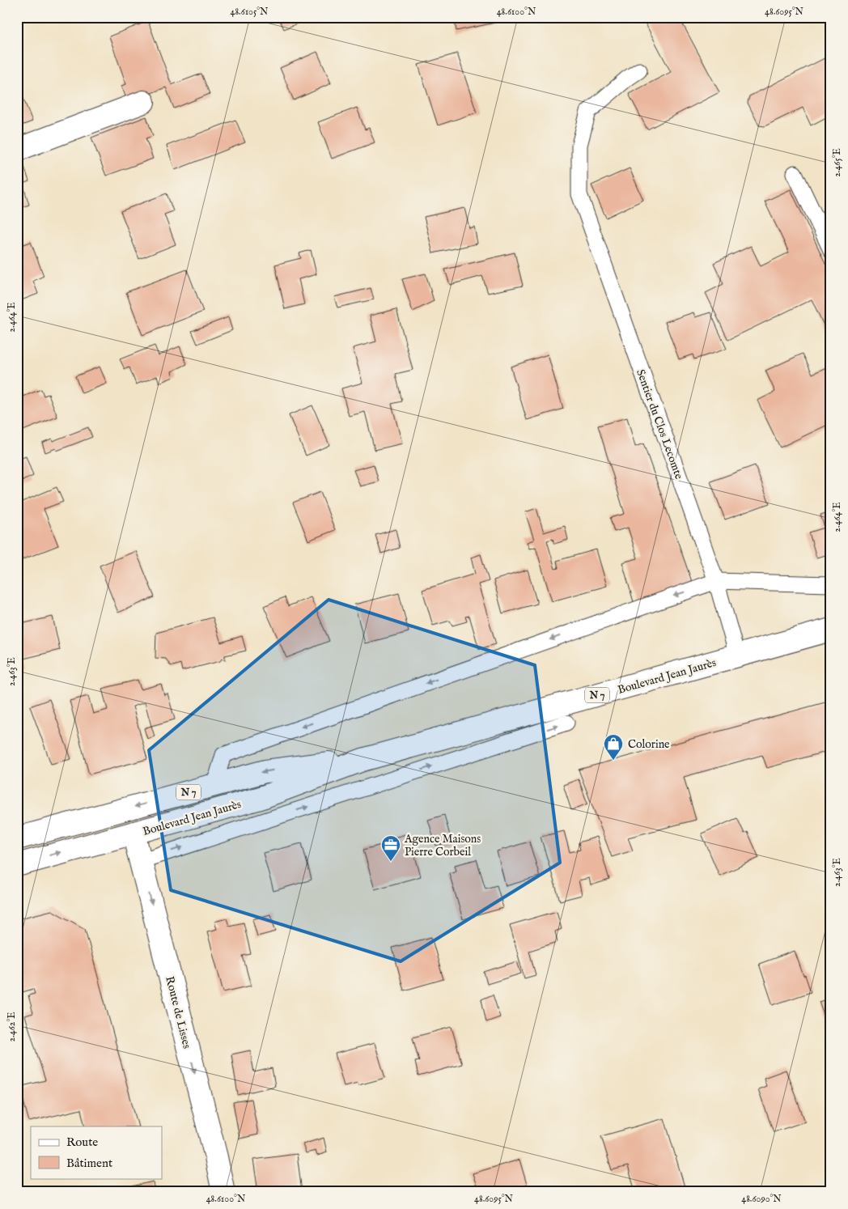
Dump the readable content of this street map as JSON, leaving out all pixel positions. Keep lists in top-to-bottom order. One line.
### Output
{"streets":{"main road":["Boulevard Jean Jaurès","N 7","Route de Lisses"],"lane":["Sentier du Clos Lecomte"]},"crossings":[["Sentier du Clos Lecomte","Boulevard Jean Jaurès"],["Boulevard Jean Jaurès","Route de Lisses"]],"one_way":["Route de Lisses"],"places":{"shop":["Colorine"],"office":["Agence Maisons Pierre Corbeil"]},"legend":["Route","Bâtiment"],"coordinates":["48.6105°N","48.6100°N","48.6095°N","2.465°E","2.464°E","2.463°E","2.462°E","48.6090°N"]}
